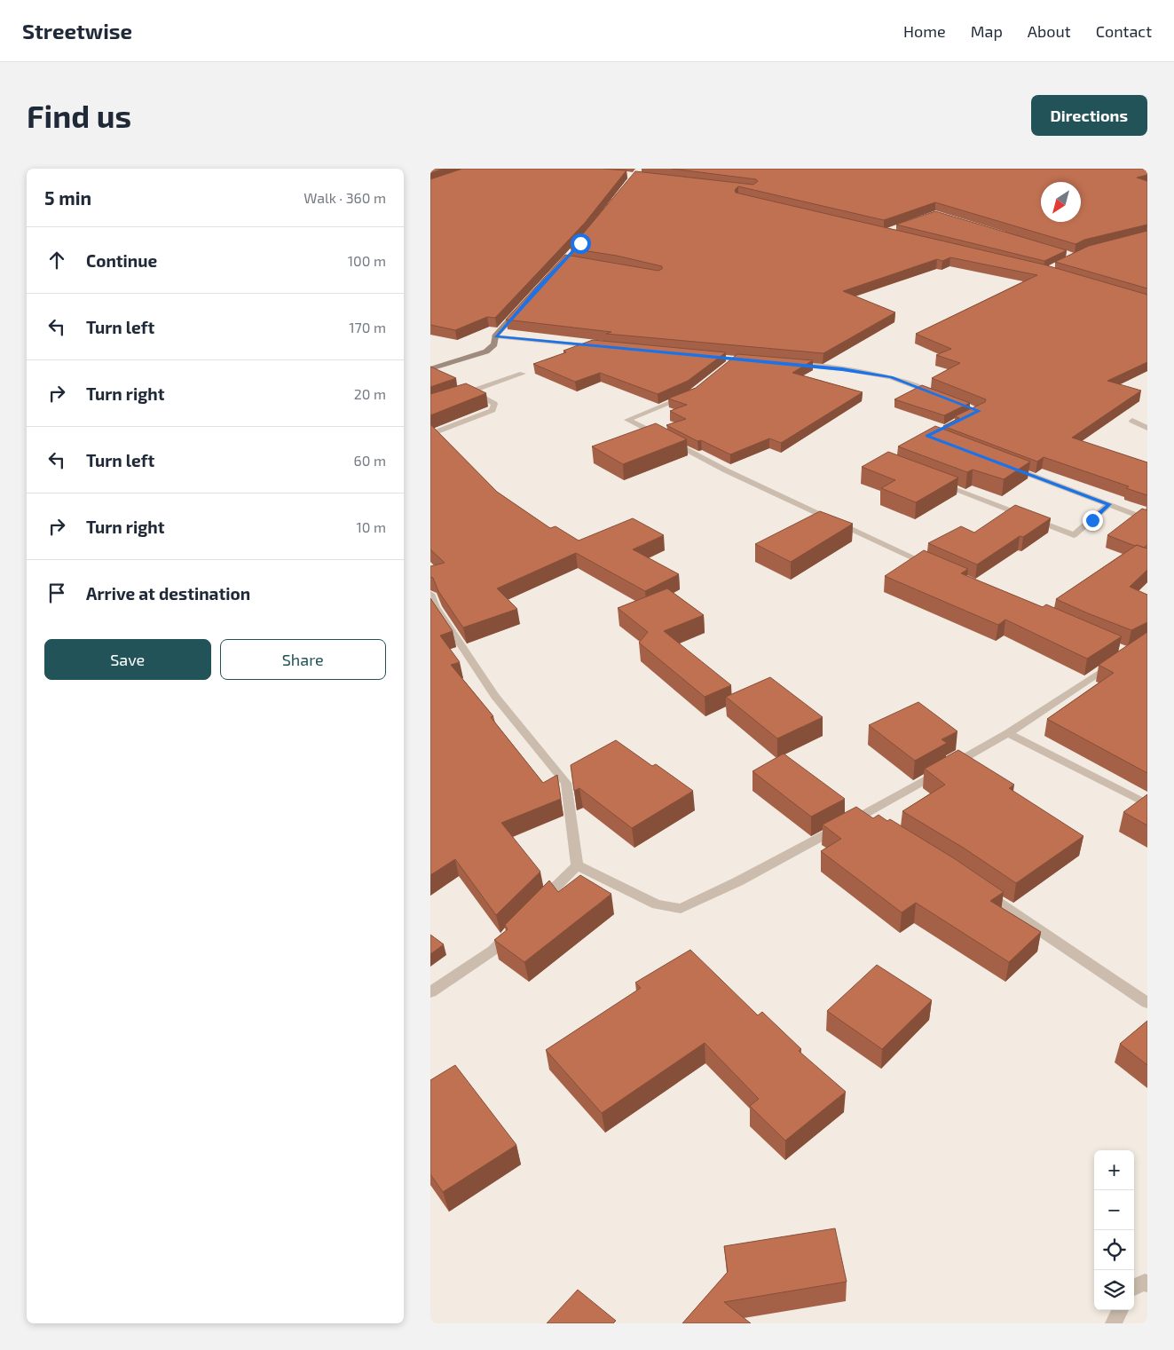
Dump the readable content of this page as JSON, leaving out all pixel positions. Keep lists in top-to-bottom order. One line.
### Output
{"north":"bottom left","page":{"header":"Streetwise","nav":["Home","Map","About","Contact"],"buttons":["Directions",["Save","Share"]],"title":"Find us","heading":["5 min","Walk · 360 m"],"list":[["Continue","100 m"],["Turn left","170 m"],["Turn right","20 m"],["Turn left","60 m"],["Turn right","10 m"],"Arrive at destination"],"map_buttons":["+","−"]}}
